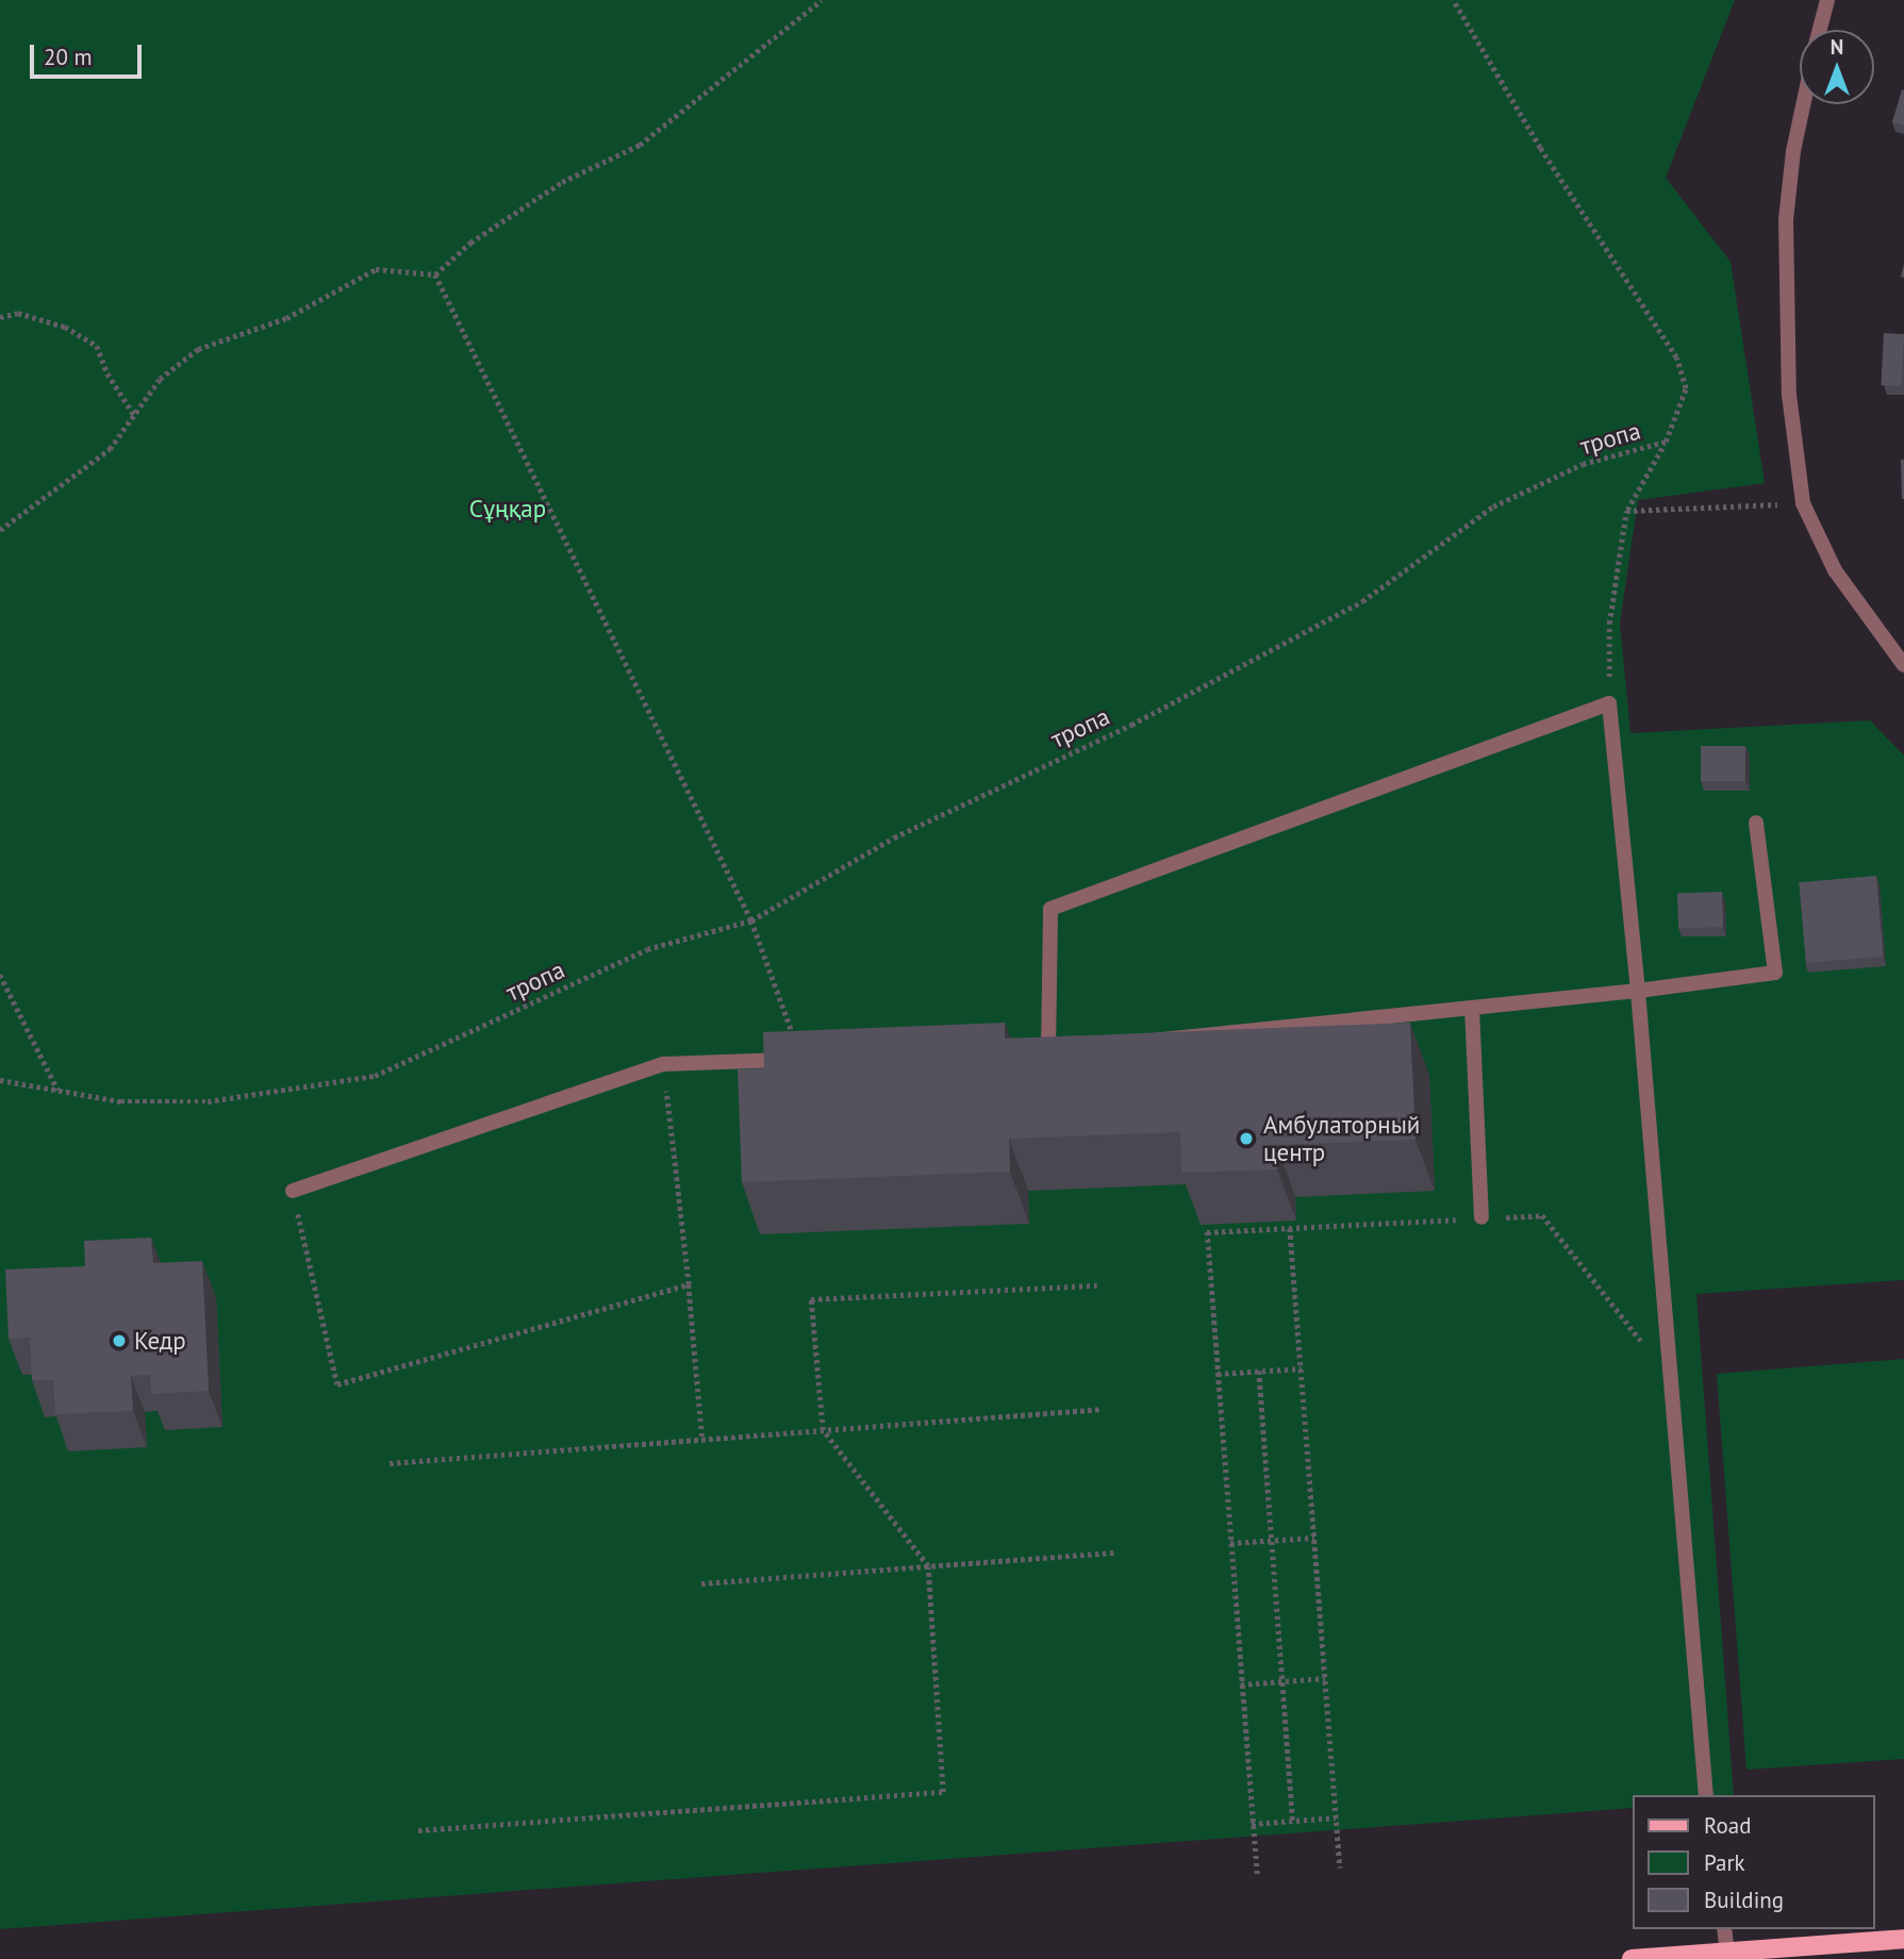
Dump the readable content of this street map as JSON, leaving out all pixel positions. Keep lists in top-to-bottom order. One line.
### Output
{"streets":{"path":["тропа"]},"parks":["Сұңқар"],"places":["Амбулаторный центр","Кедр"],"legend":["Road","Park","Building"],"scale_bar":"20 m","north":"top"}
